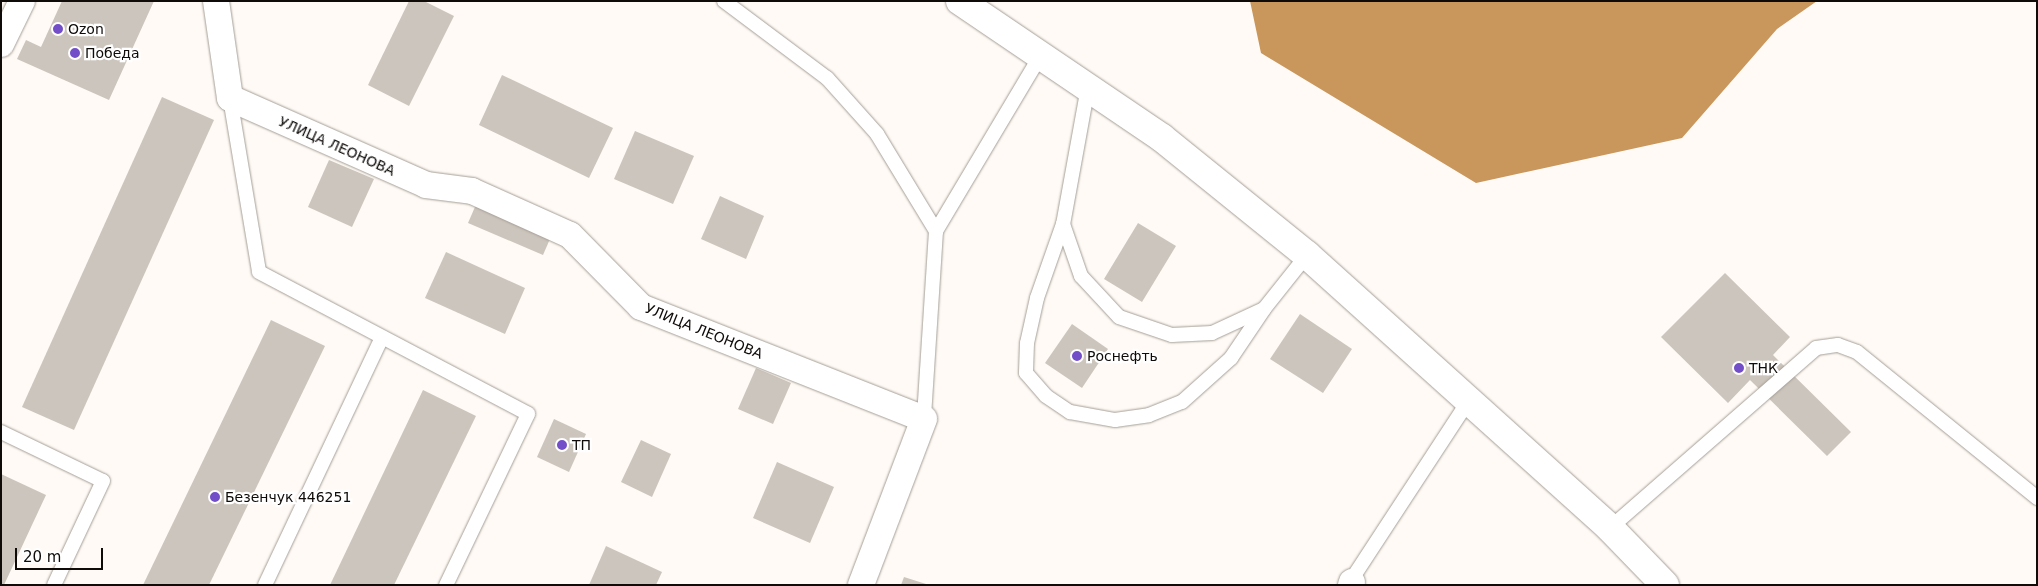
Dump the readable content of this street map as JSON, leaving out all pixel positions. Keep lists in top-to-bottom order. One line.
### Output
{"streets":{"street":["УЛИЦА ЛЕОНОВА"]},"places":["Ozon","Победа","Роснефть","ТНК","ТП","Безенчук 446251"],"scale_bar":"20 m"}
